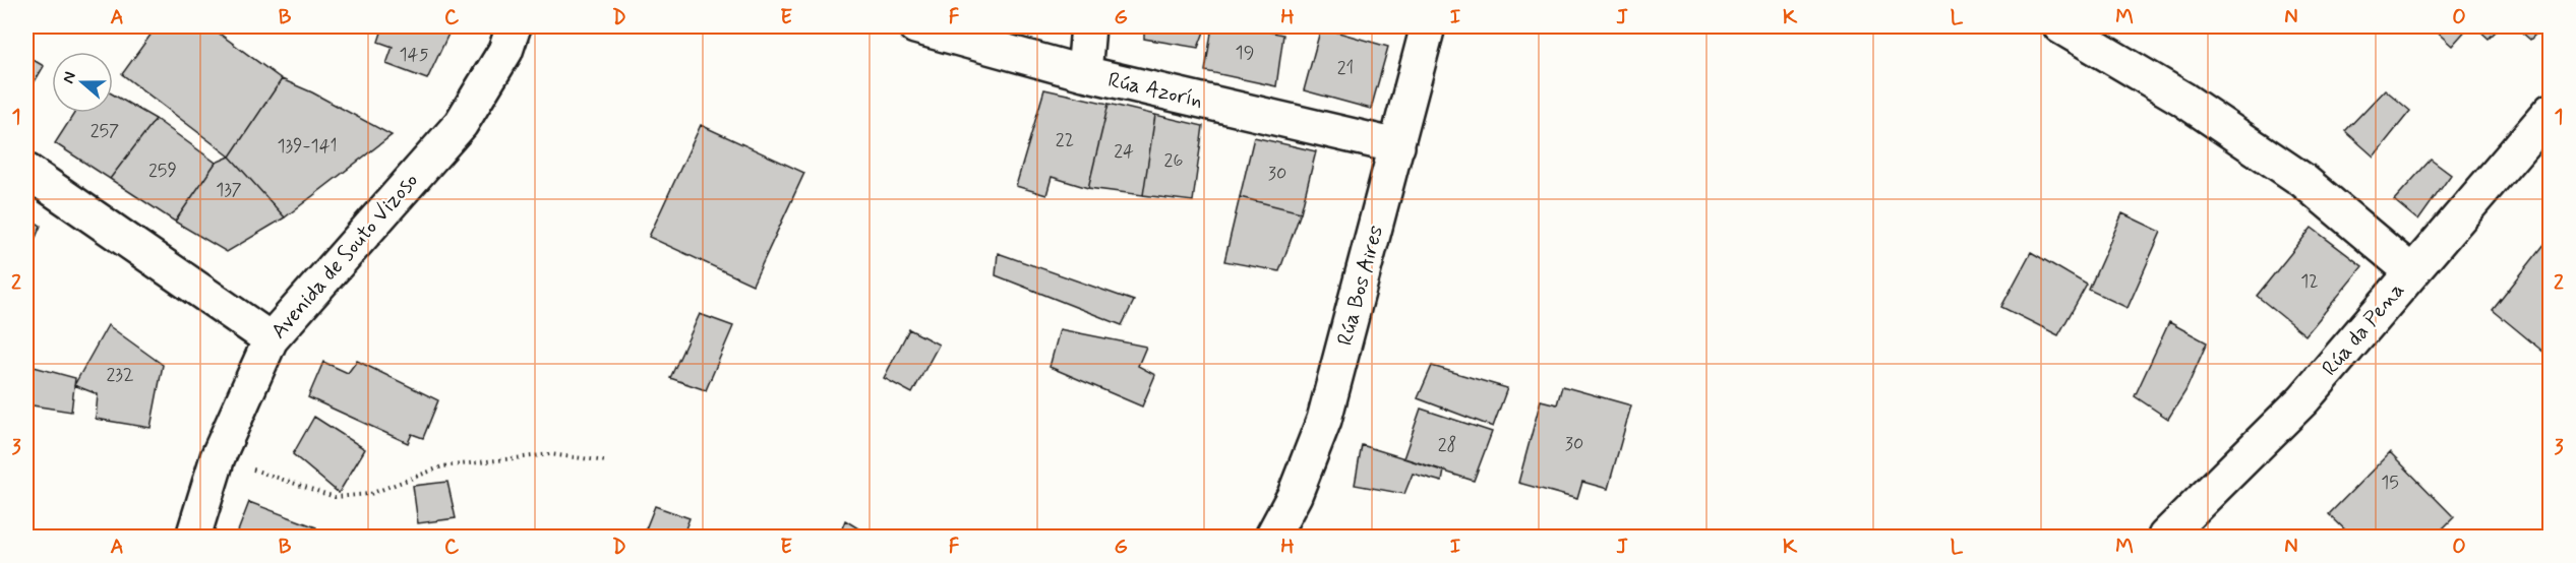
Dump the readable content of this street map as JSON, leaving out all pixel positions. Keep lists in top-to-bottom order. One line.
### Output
{"streets":{"street":["Rúa Azorín","Avenida de Souto Vizoso","Rúa Bos Aires","Rúa da Pena"]},"crossings":[["Rúa Azorín","Rúa Bos Aires"]],"house_numbers":["19","145","21","257","22","139-141","24","26","259","30","137","12","232","30","28","15"],"north":"left","grid":{"columns":["A","B","C","D","E","F","G","H","I","J","K","L","M","N","O"],"rows":["1","2","3"]}}
